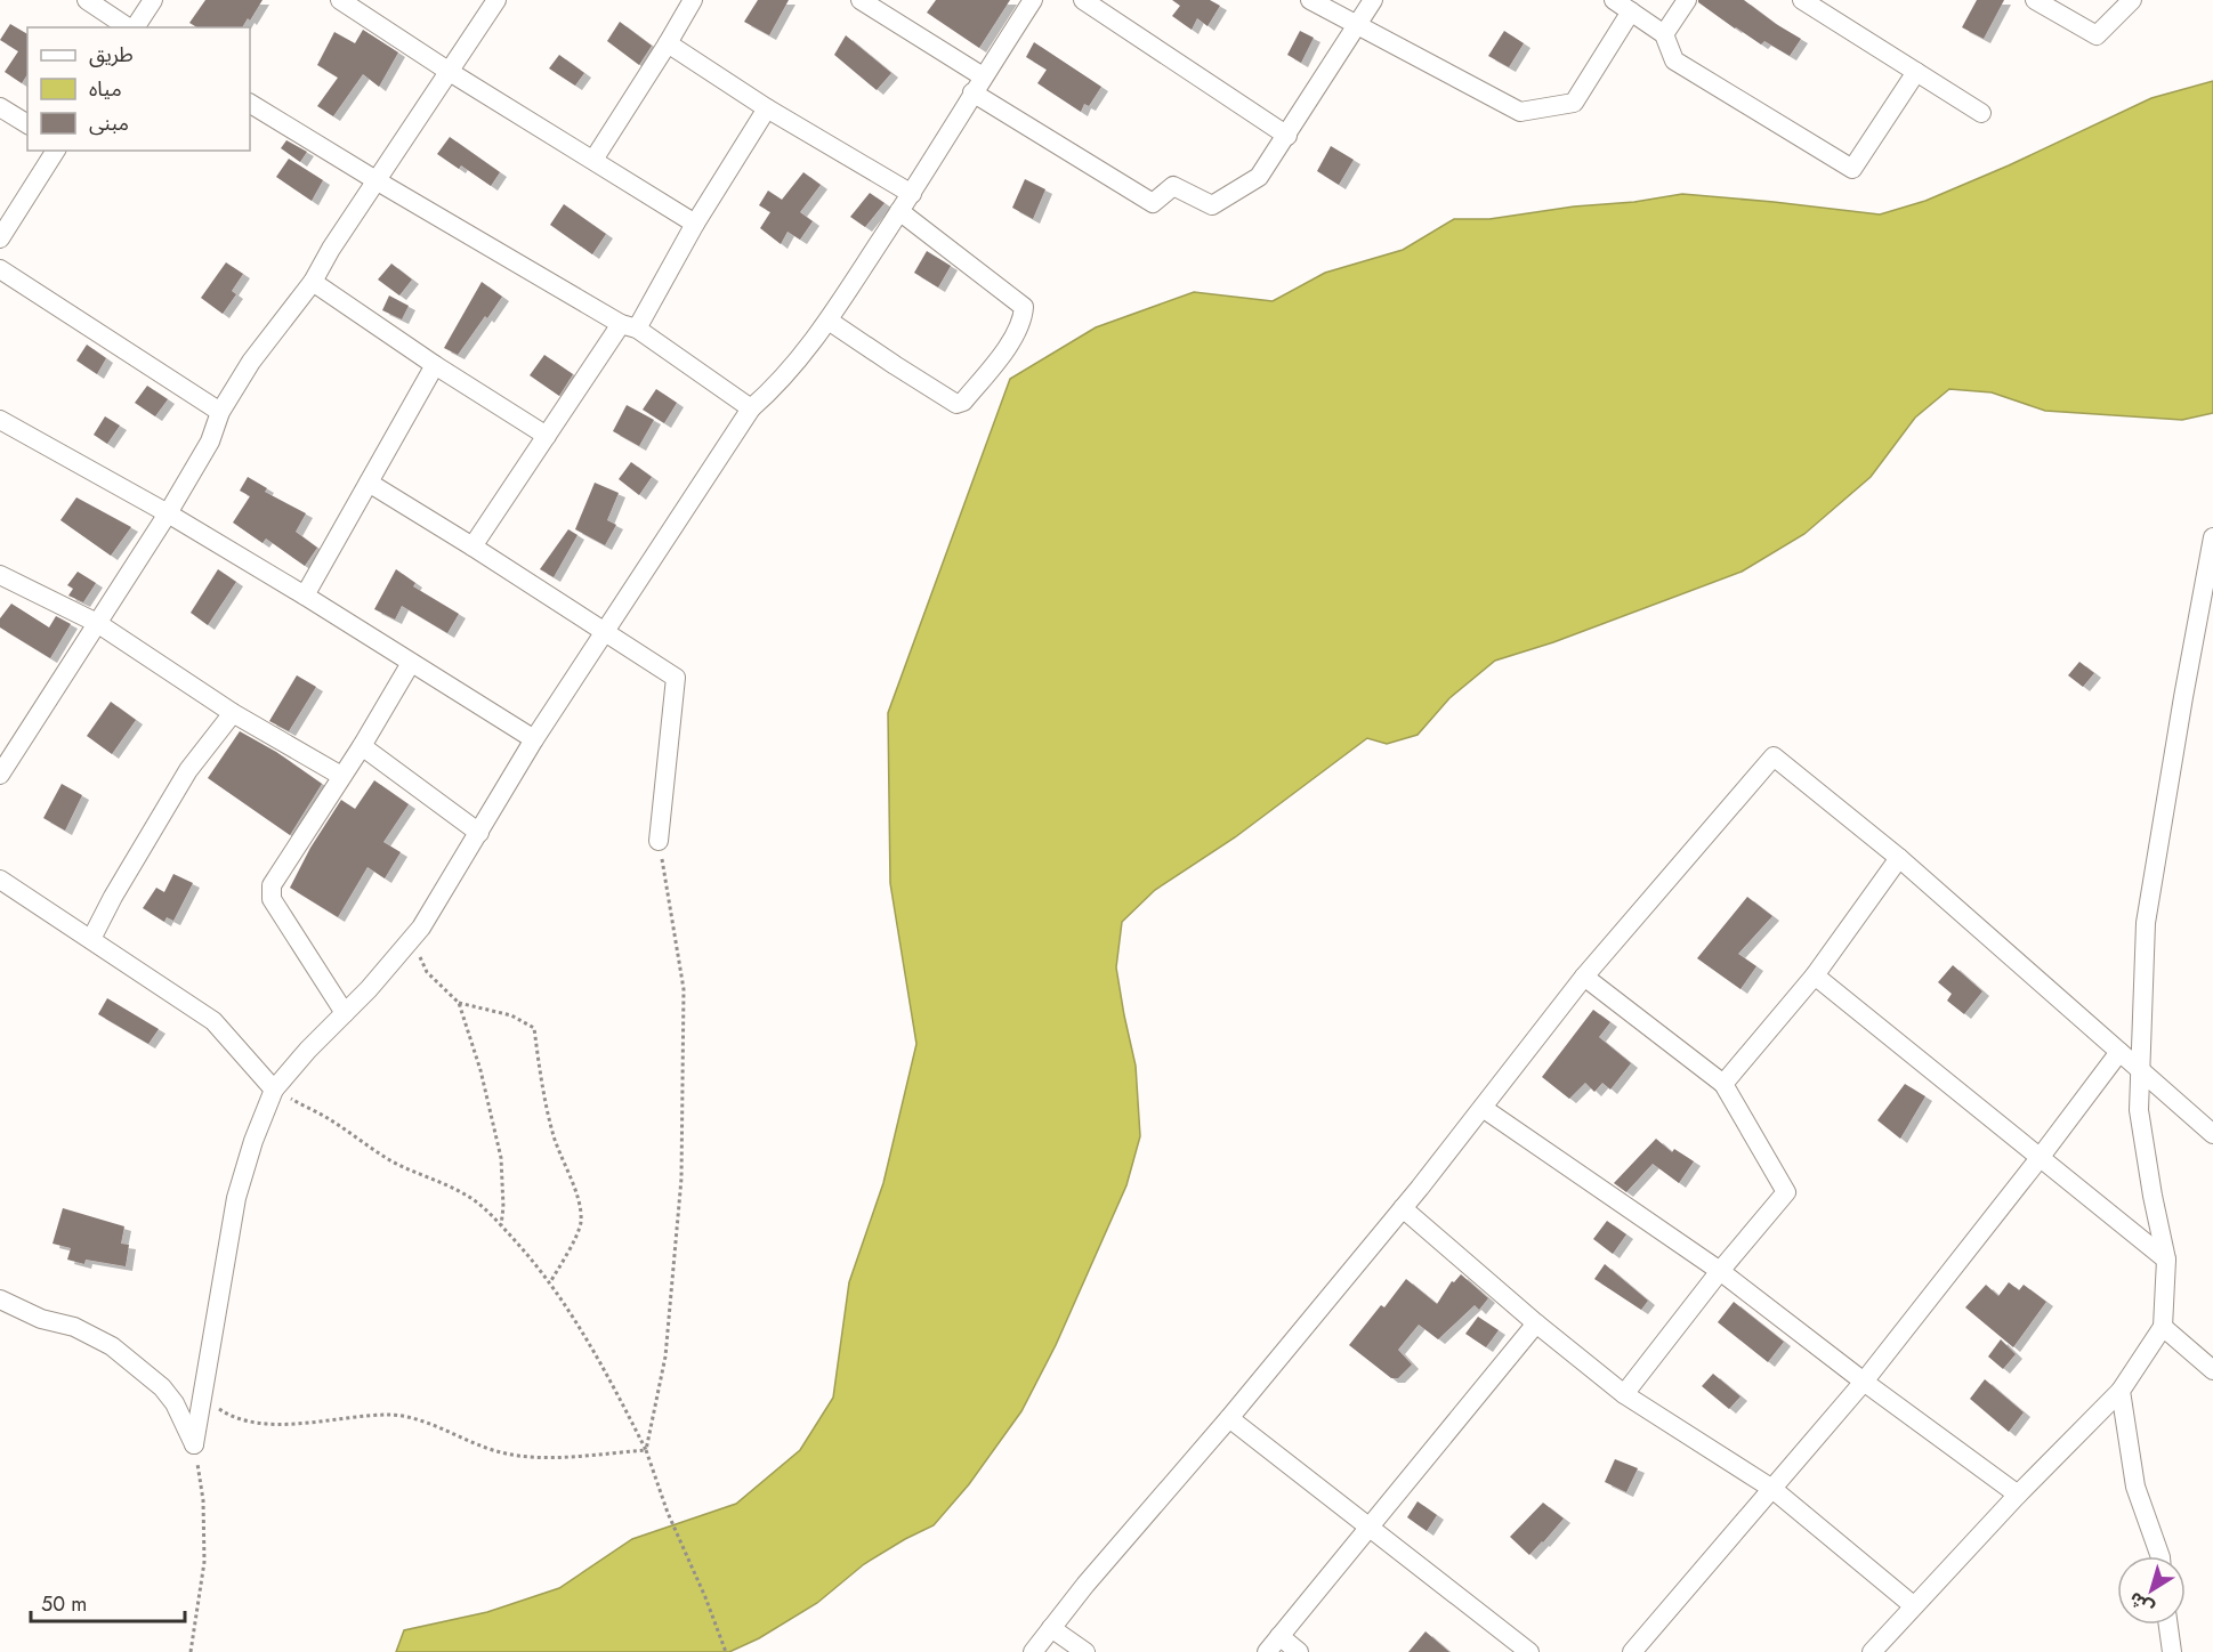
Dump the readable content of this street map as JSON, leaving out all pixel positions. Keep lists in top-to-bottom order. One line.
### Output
{"legend":["طريق","مياه","مبنى"],"scale_bar":"50 m","north":"bottom left"}
